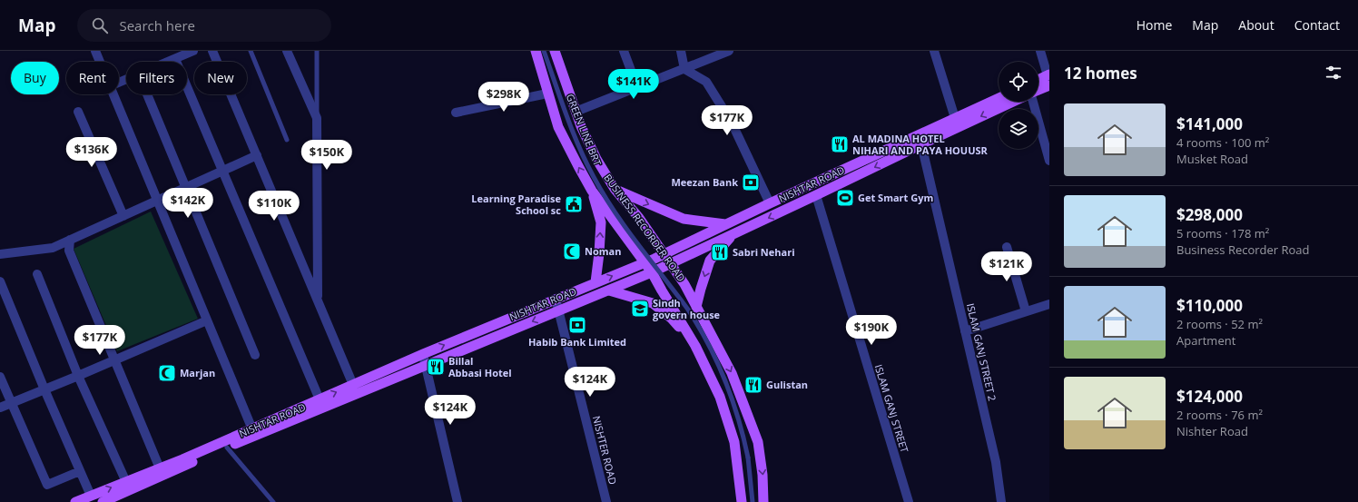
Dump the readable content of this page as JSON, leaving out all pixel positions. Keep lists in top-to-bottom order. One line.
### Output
{"streets":{"main road":["NISHTAR ROAD","BUSINESS RECORDER ROAD"],"street":["ISLAM GANJ STREET 2","ISLAM GANJ STREET","NISHTER ROAD"],"lane":["GREEN LINE BRT"]},"crossings":[["NISHTAR ROAD","BUSINESS RECORDER ROAD"],["NISHTAR ROAD","ISLAM GANJ STREET 2"],["NISHTAR ROAD","ISLAM GANJ STREET"],["NISHTAR ROAD","NISHTER ROAD"]],"places":{"restaurant":["AL MADINA HOTEL NIHARI AND PAYA HOUUSR","Sabri Nehari","Billal Abbasi Hotel","Gulistan"],"bank":["Meezan Bank","Habib Bank Limited"],"sports":["Get Smart Gym"],"public building":["Learning Paradise School sc"],"mosque":["Noman","Marjan"],"school or university":["Sindh govern house"]},"page":{"header":"Map","search":"Search here","nav":["Home","Map","About","Contact"],"heading":"12 homes","chip":["Buy","Rent","Filters","New"],"price":["$141K","$298K","$177K","$136K","$150K","$142K","$110K","$121K","$190K","$177K","$124K","$124K"],"list":[{"name":"$141,000","note":"4 rooms · 100 m² · Musket Road"},{"name":"$298,000","note":"5 rooms · 178 m² · Business Recorder Road"},{"name":"$110,000","note":"2 rooms · 52 m² · Apartment"},{"name":"$124,000","note":"2 rooms · 76 m² · Nishter Road"}]}}
